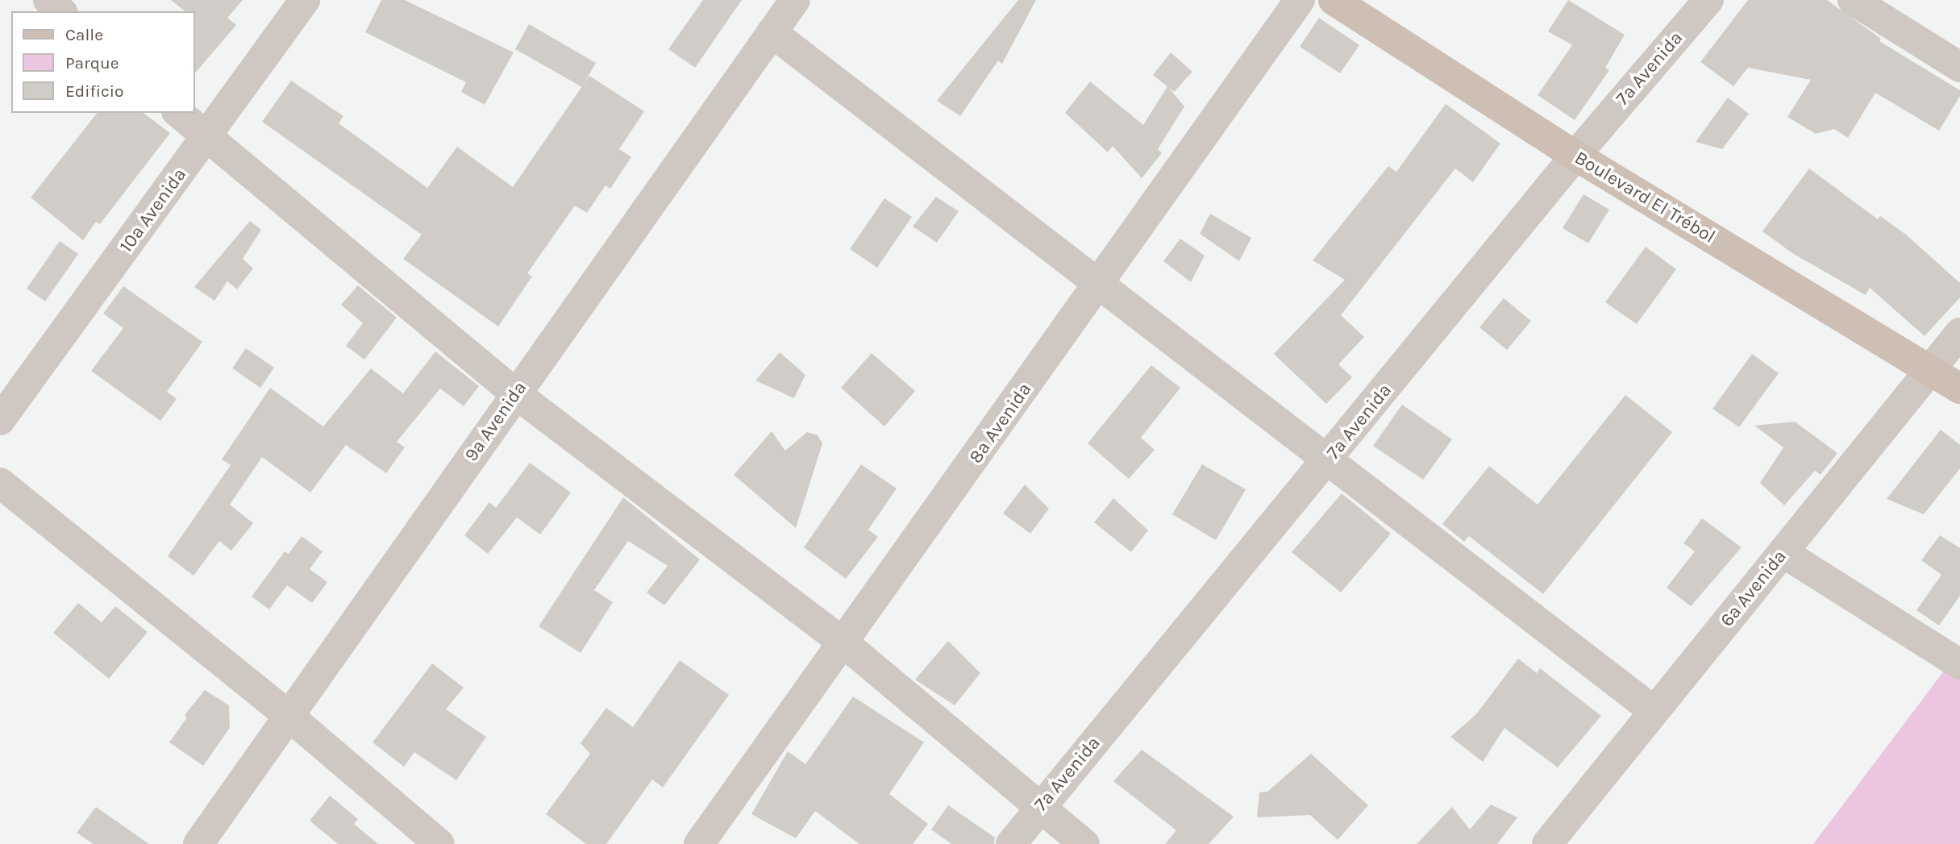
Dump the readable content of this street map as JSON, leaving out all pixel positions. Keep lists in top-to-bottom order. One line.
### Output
{"streets":{"main road":["Boulevard El Trébol"],"street":["7a Avenida","10a Avenida","9a Avenida","8a Avenida","6a Avenida"]},"crossings":[["7a Avenida","Boulevard El Trébol"],["Boulevard El Trébol","6a Avenida"]],"legend":["Calle","Parque","Edificio"]}
